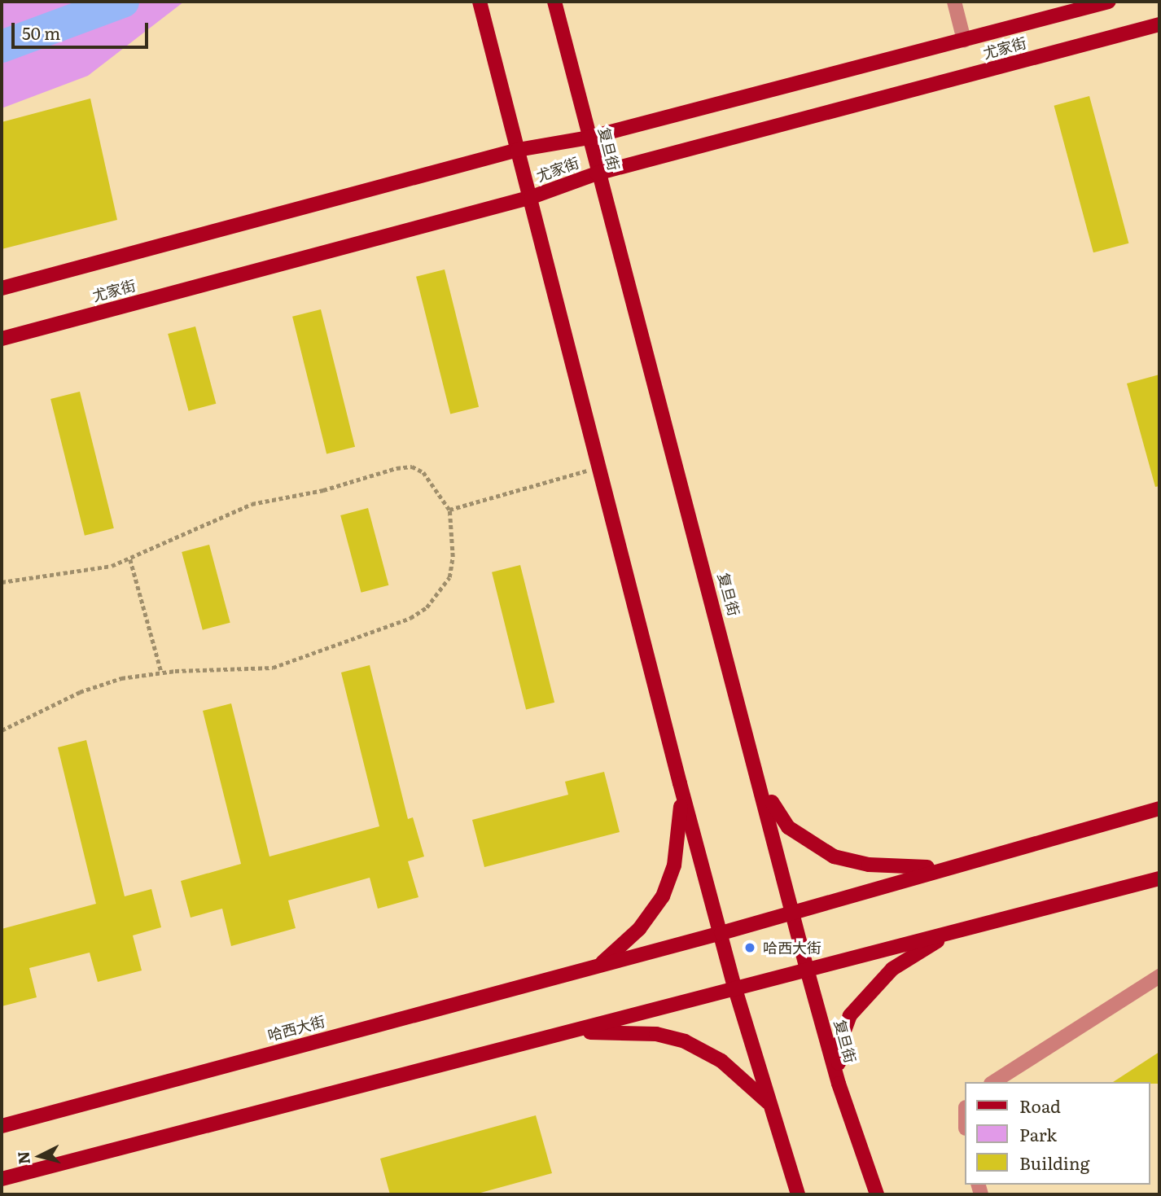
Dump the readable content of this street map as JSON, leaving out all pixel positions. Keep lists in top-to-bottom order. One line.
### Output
{"streets":{"main road":["尤家街","复旦街","哈西大街"]},"crossings":[["尤家街","复旦街"],["复旦街","哈西大街"]],"places":["哈西大街"],"legend":["Road","Park","Building"],"scale_bar":"50 m","north":"left"}
